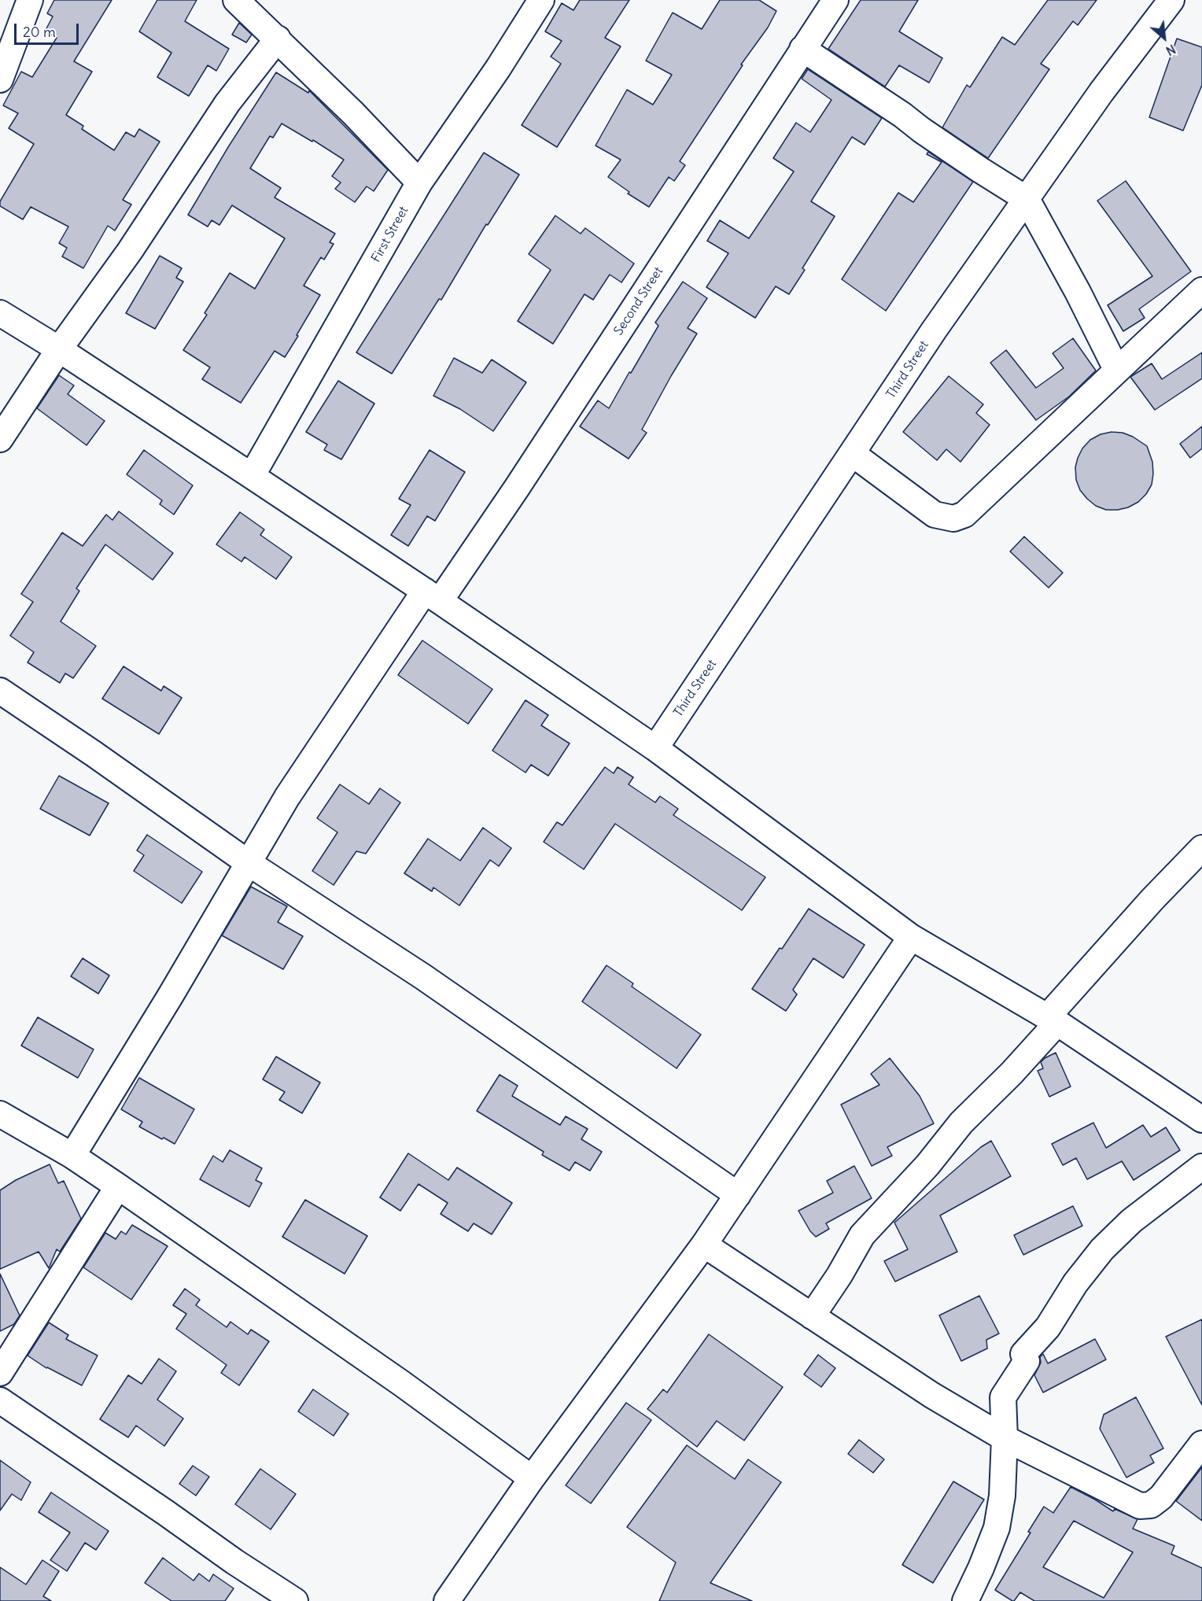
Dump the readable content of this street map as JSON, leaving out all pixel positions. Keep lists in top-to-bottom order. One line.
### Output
{"streets":{"street":["First Street","Second Street","Third Street"]},"scale_bar":"20 m","north":"bottom right"}
